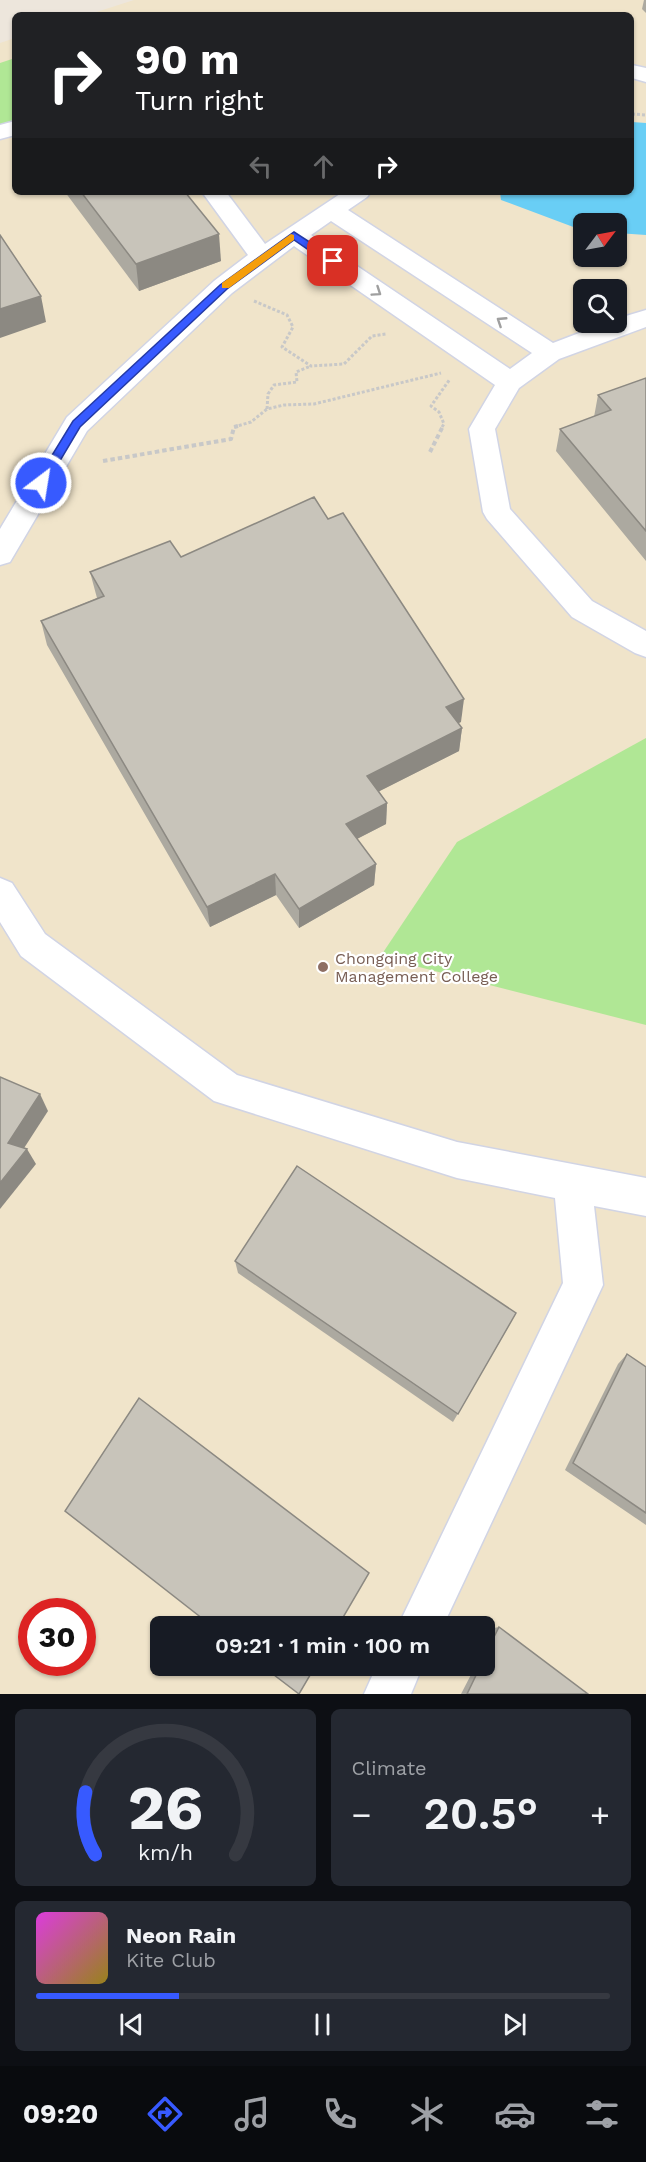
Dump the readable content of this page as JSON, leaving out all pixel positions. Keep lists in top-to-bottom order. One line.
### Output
{"places":["Chongqing City Management College"],"north":"top right","page":{"turn":["90 m","Turn right"],"limit":"30","trip":"09:21 · 1 min · 100 m","tile":"Climate","heat":["−","20.5°","+"],"song":["Neon Rain","Kite Club"],"tabs":"09:20","gauge":["26","km/h"]}}
